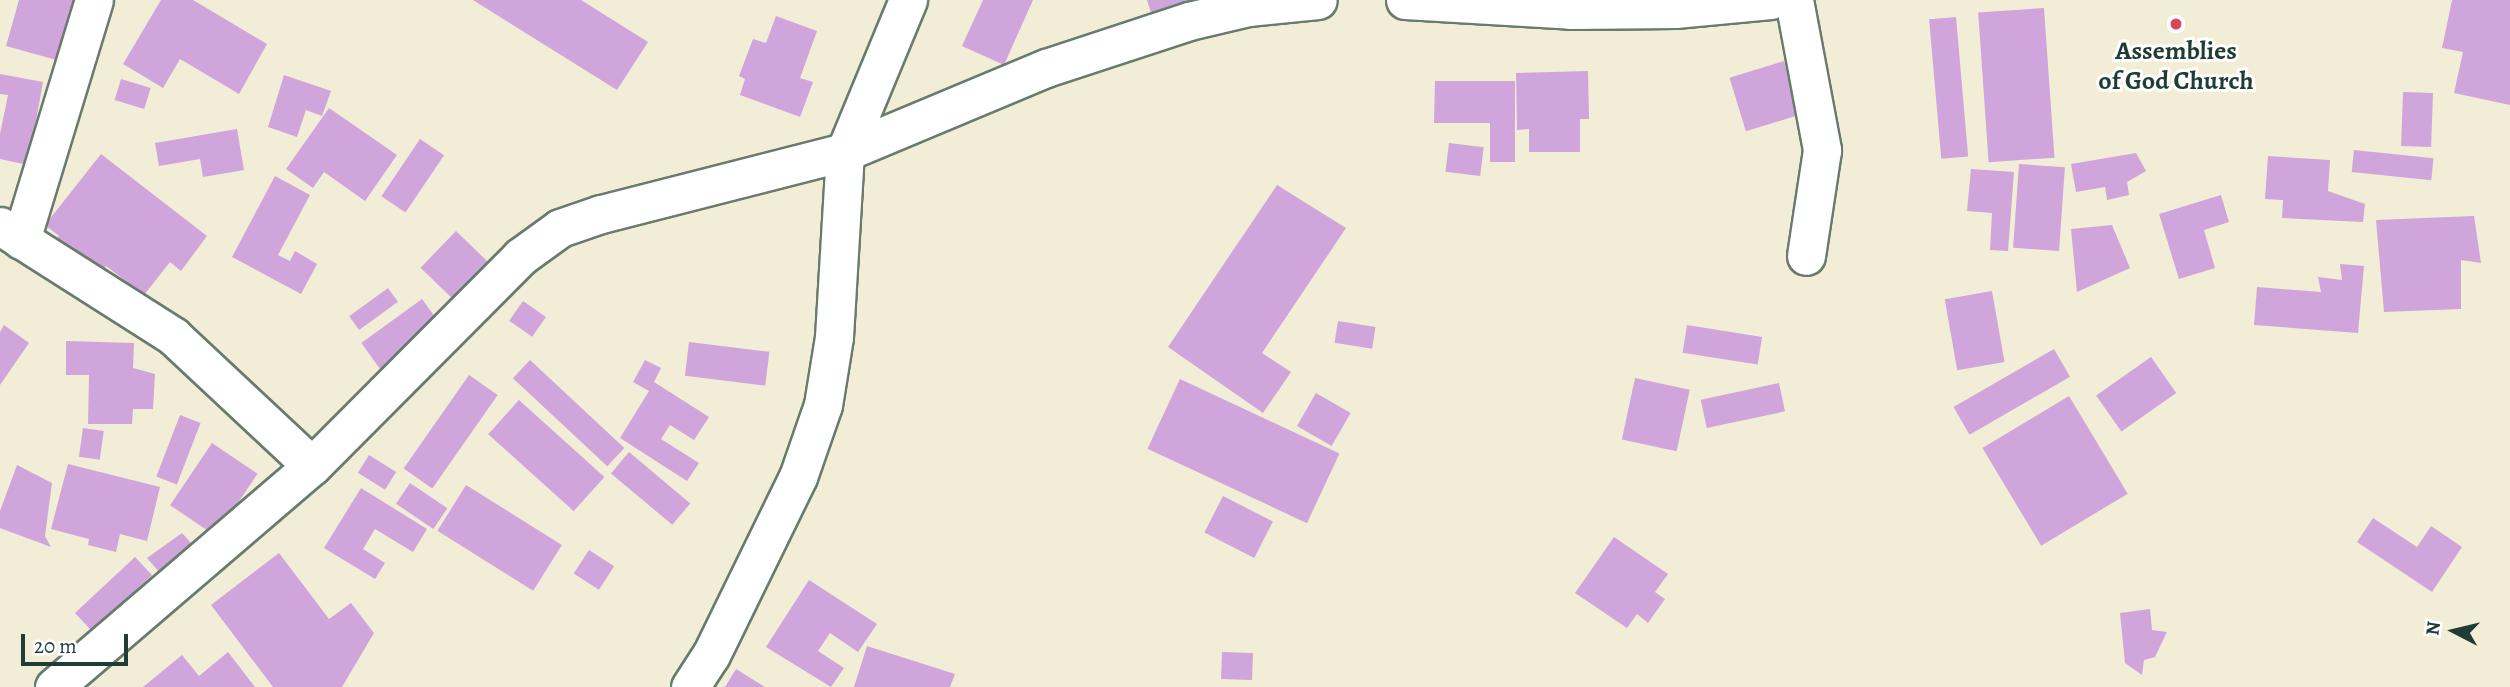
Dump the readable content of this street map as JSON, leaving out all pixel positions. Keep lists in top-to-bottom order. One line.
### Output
{"places":["Assemblies of God Church"],"scale_bar":"20 m","north":"left"}
